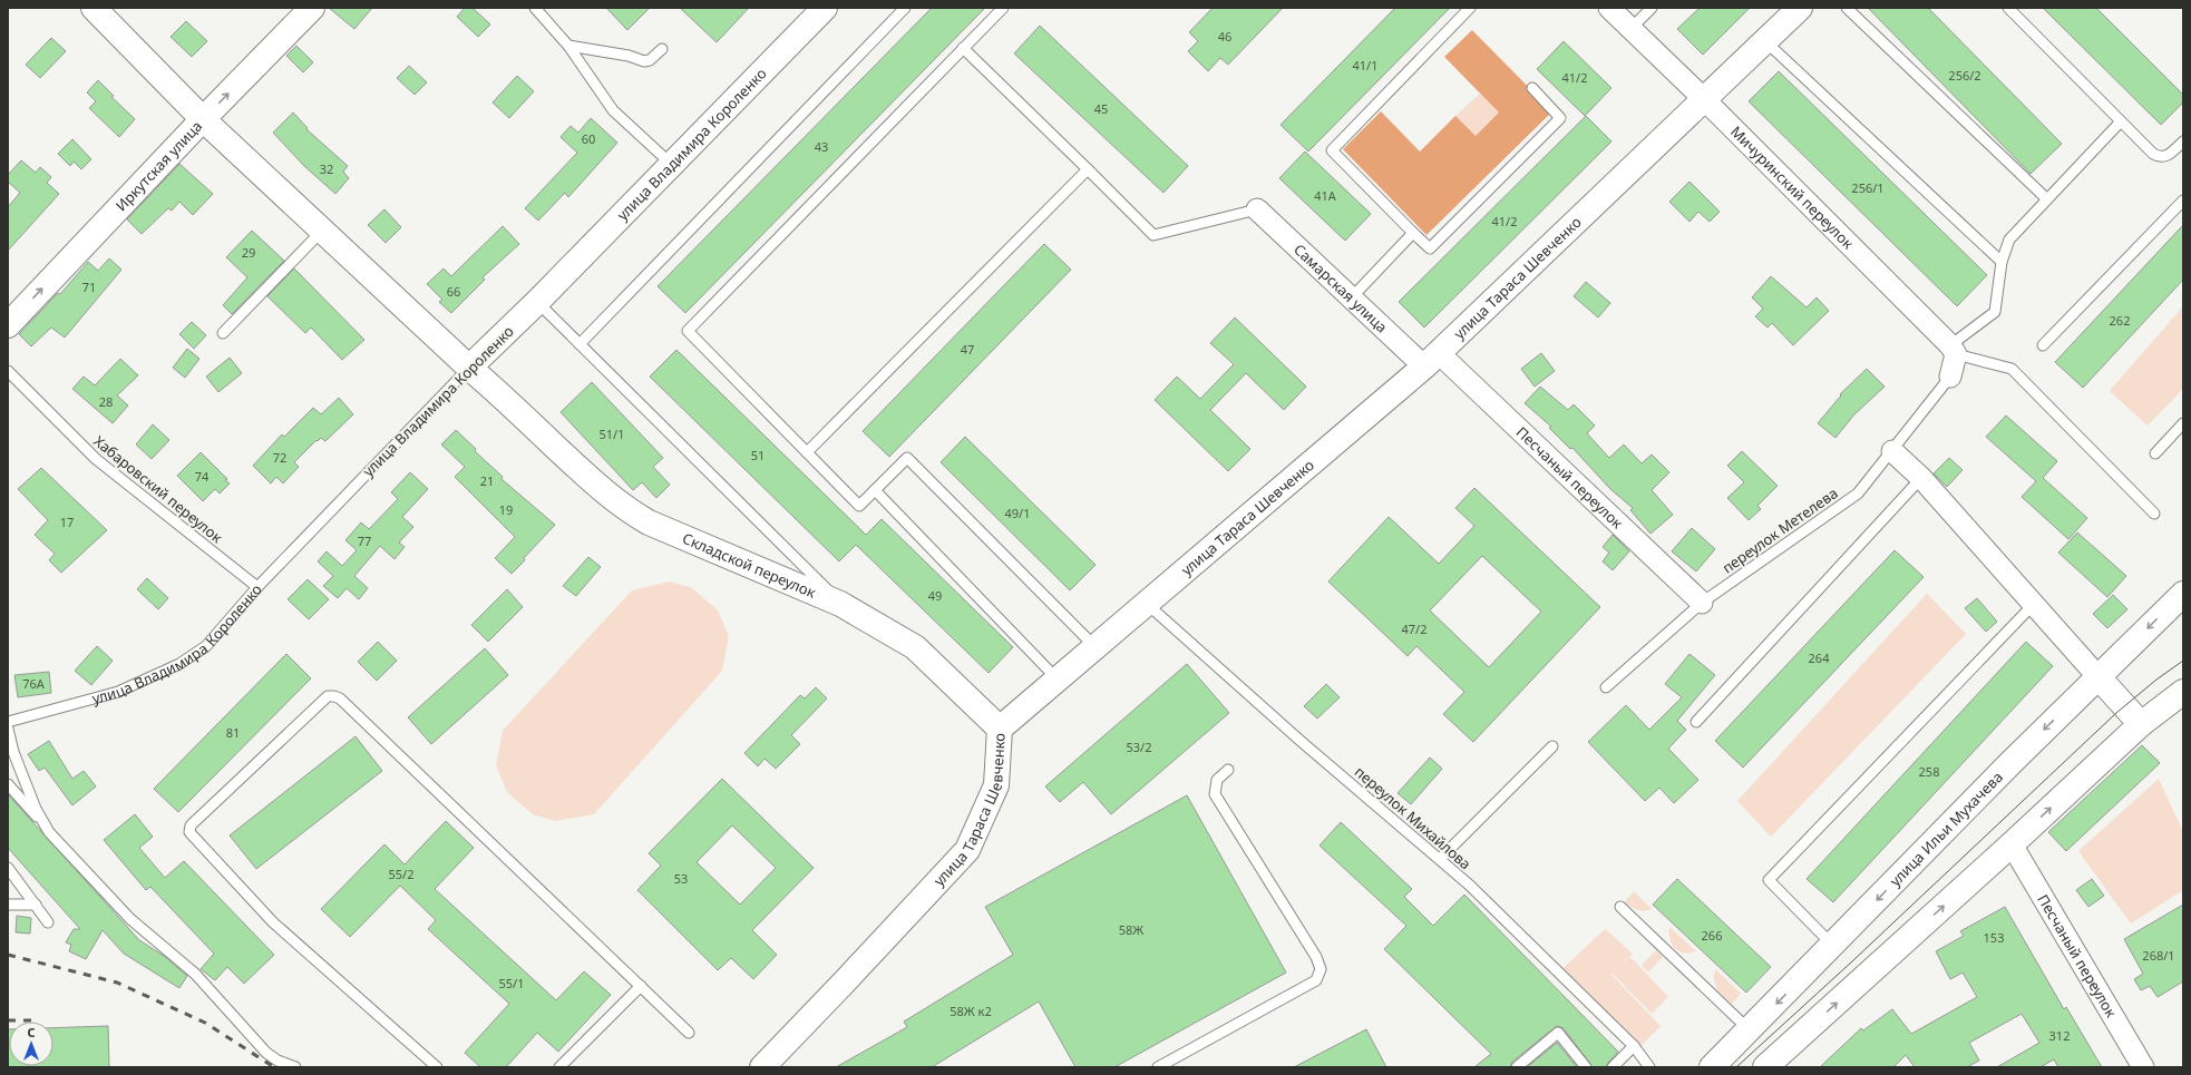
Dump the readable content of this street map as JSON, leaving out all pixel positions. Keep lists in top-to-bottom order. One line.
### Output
{"streets":{"street":["улица Владимира Короленко","Иркутская улица","Мичуринский переулок","улица Тараса Шевченко","Самарская улица","Песчаный переулок","Складской переулок","улица Ильи Мухачева"],"lane":["Хабаровский переулок","переулок Метелева","переулок Михайлова"]},"crossings":[["улица Владимира Короленко","Хабаровский переулок"],["улица Владимира Короленко","Складской переулок"],["Иркутская улица","Складской переулок"],["Мичуринский переулок","улица Тараса Шевченко"],["улица Тараса Шевченко","Самарская улица"],["улица Тараса Шевченко","Песчаный переулок"],["улица Тараса Шевченко","Складской переулок"],["улица Тараса Шевченко","переулок Михайлова"],["Самарская улица","Песчаный переулок"],["Песчаный переулок","переулок Метелева"]],"one_way":["Иркутская улица"],"house_numbers":["46","41/1","256/2","41/2","45","60","43","32","256/1","41А","41/2","29","71","66","262","47","28","51/1","51","72","74","21","19","49/1","17","77","49","47/2","264","76А","81","53/2","258","55/2","53","58Ж","266","153","268/1","55/1","58Ж к2","312"],"north":"top"}
